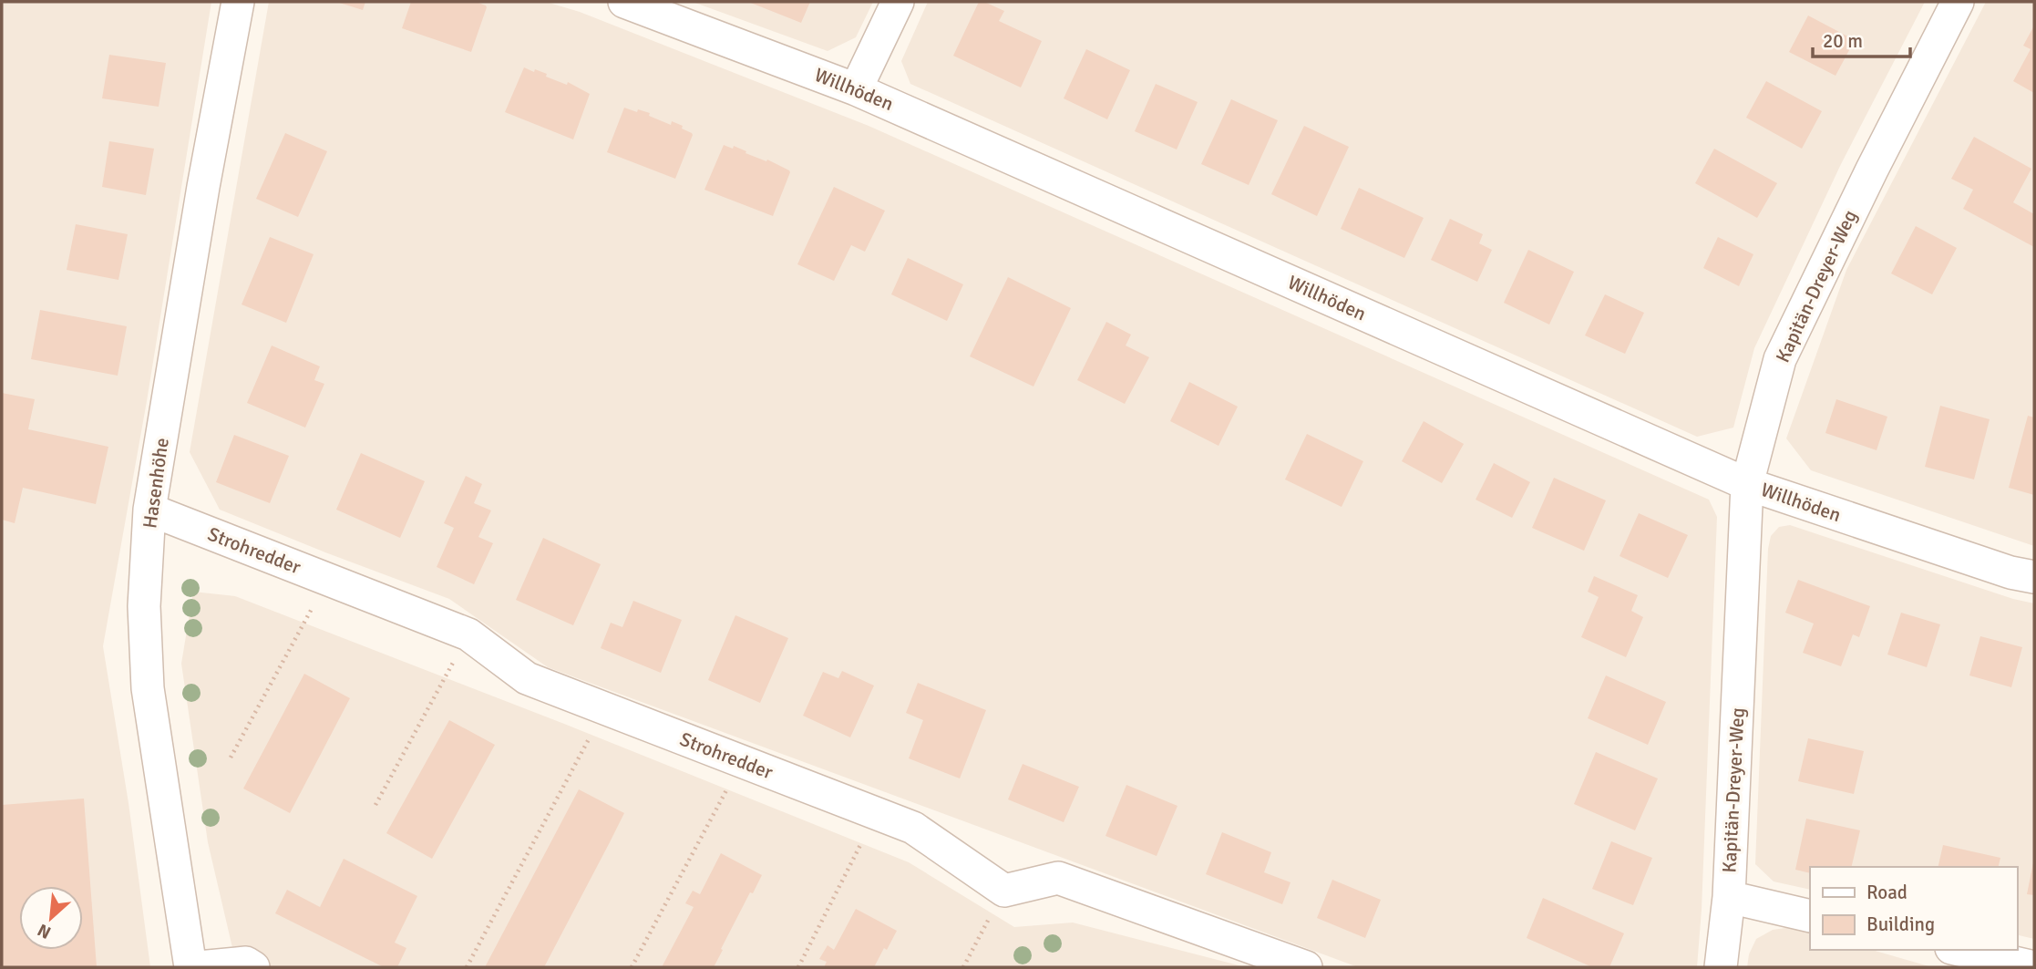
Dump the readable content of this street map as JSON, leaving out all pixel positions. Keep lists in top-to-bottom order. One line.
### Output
{"streets":{"street":["Willhöden","Kapitän-Dreyer-Weg","Hasenhöhe","Strohredder"]},"crossings":[["Willhöden","Kapitän-Dreyer-Weg"],["Hasenhöhe","Strohredder"]],"legend":["Road","Building"],"scale_bar":"20 m","north":"bottom left"}
